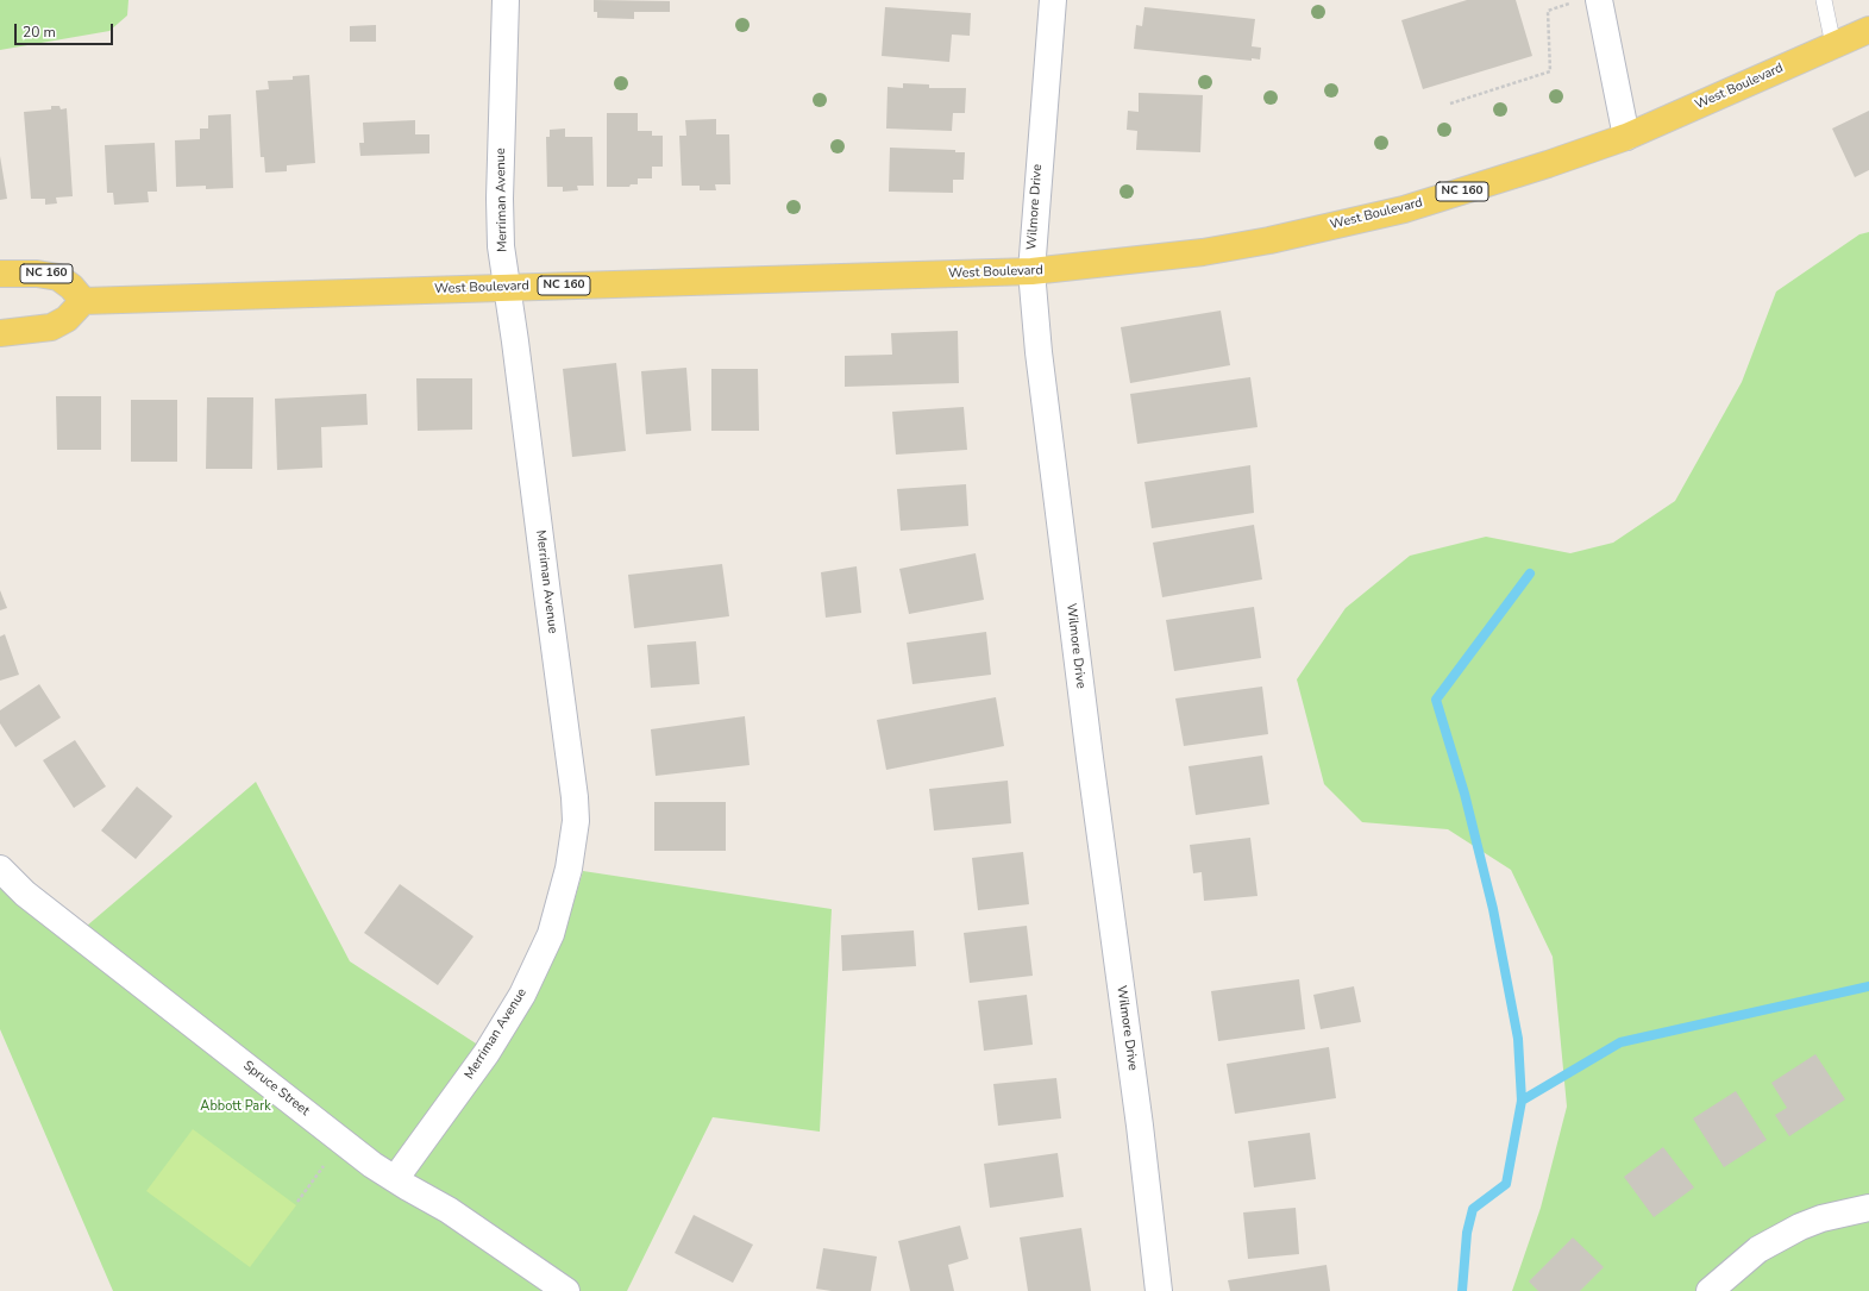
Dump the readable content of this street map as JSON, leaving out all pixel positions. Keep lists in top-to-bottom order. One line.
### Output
{"streets":{"main road":["West Boulevard","NC 160"],"street":["Merriman Avenue","Wilmore Drive","Spruce Street"]},"crossings":[["West Boulevard","NC 160"],["West Boulevard","Merriman Avenue"],["West Boulevard","Wilmore Drive"],["Merriman Avenue","Spruce Street"]],"parks":["Abbott Park"],"scale_bar":"20 m"}
